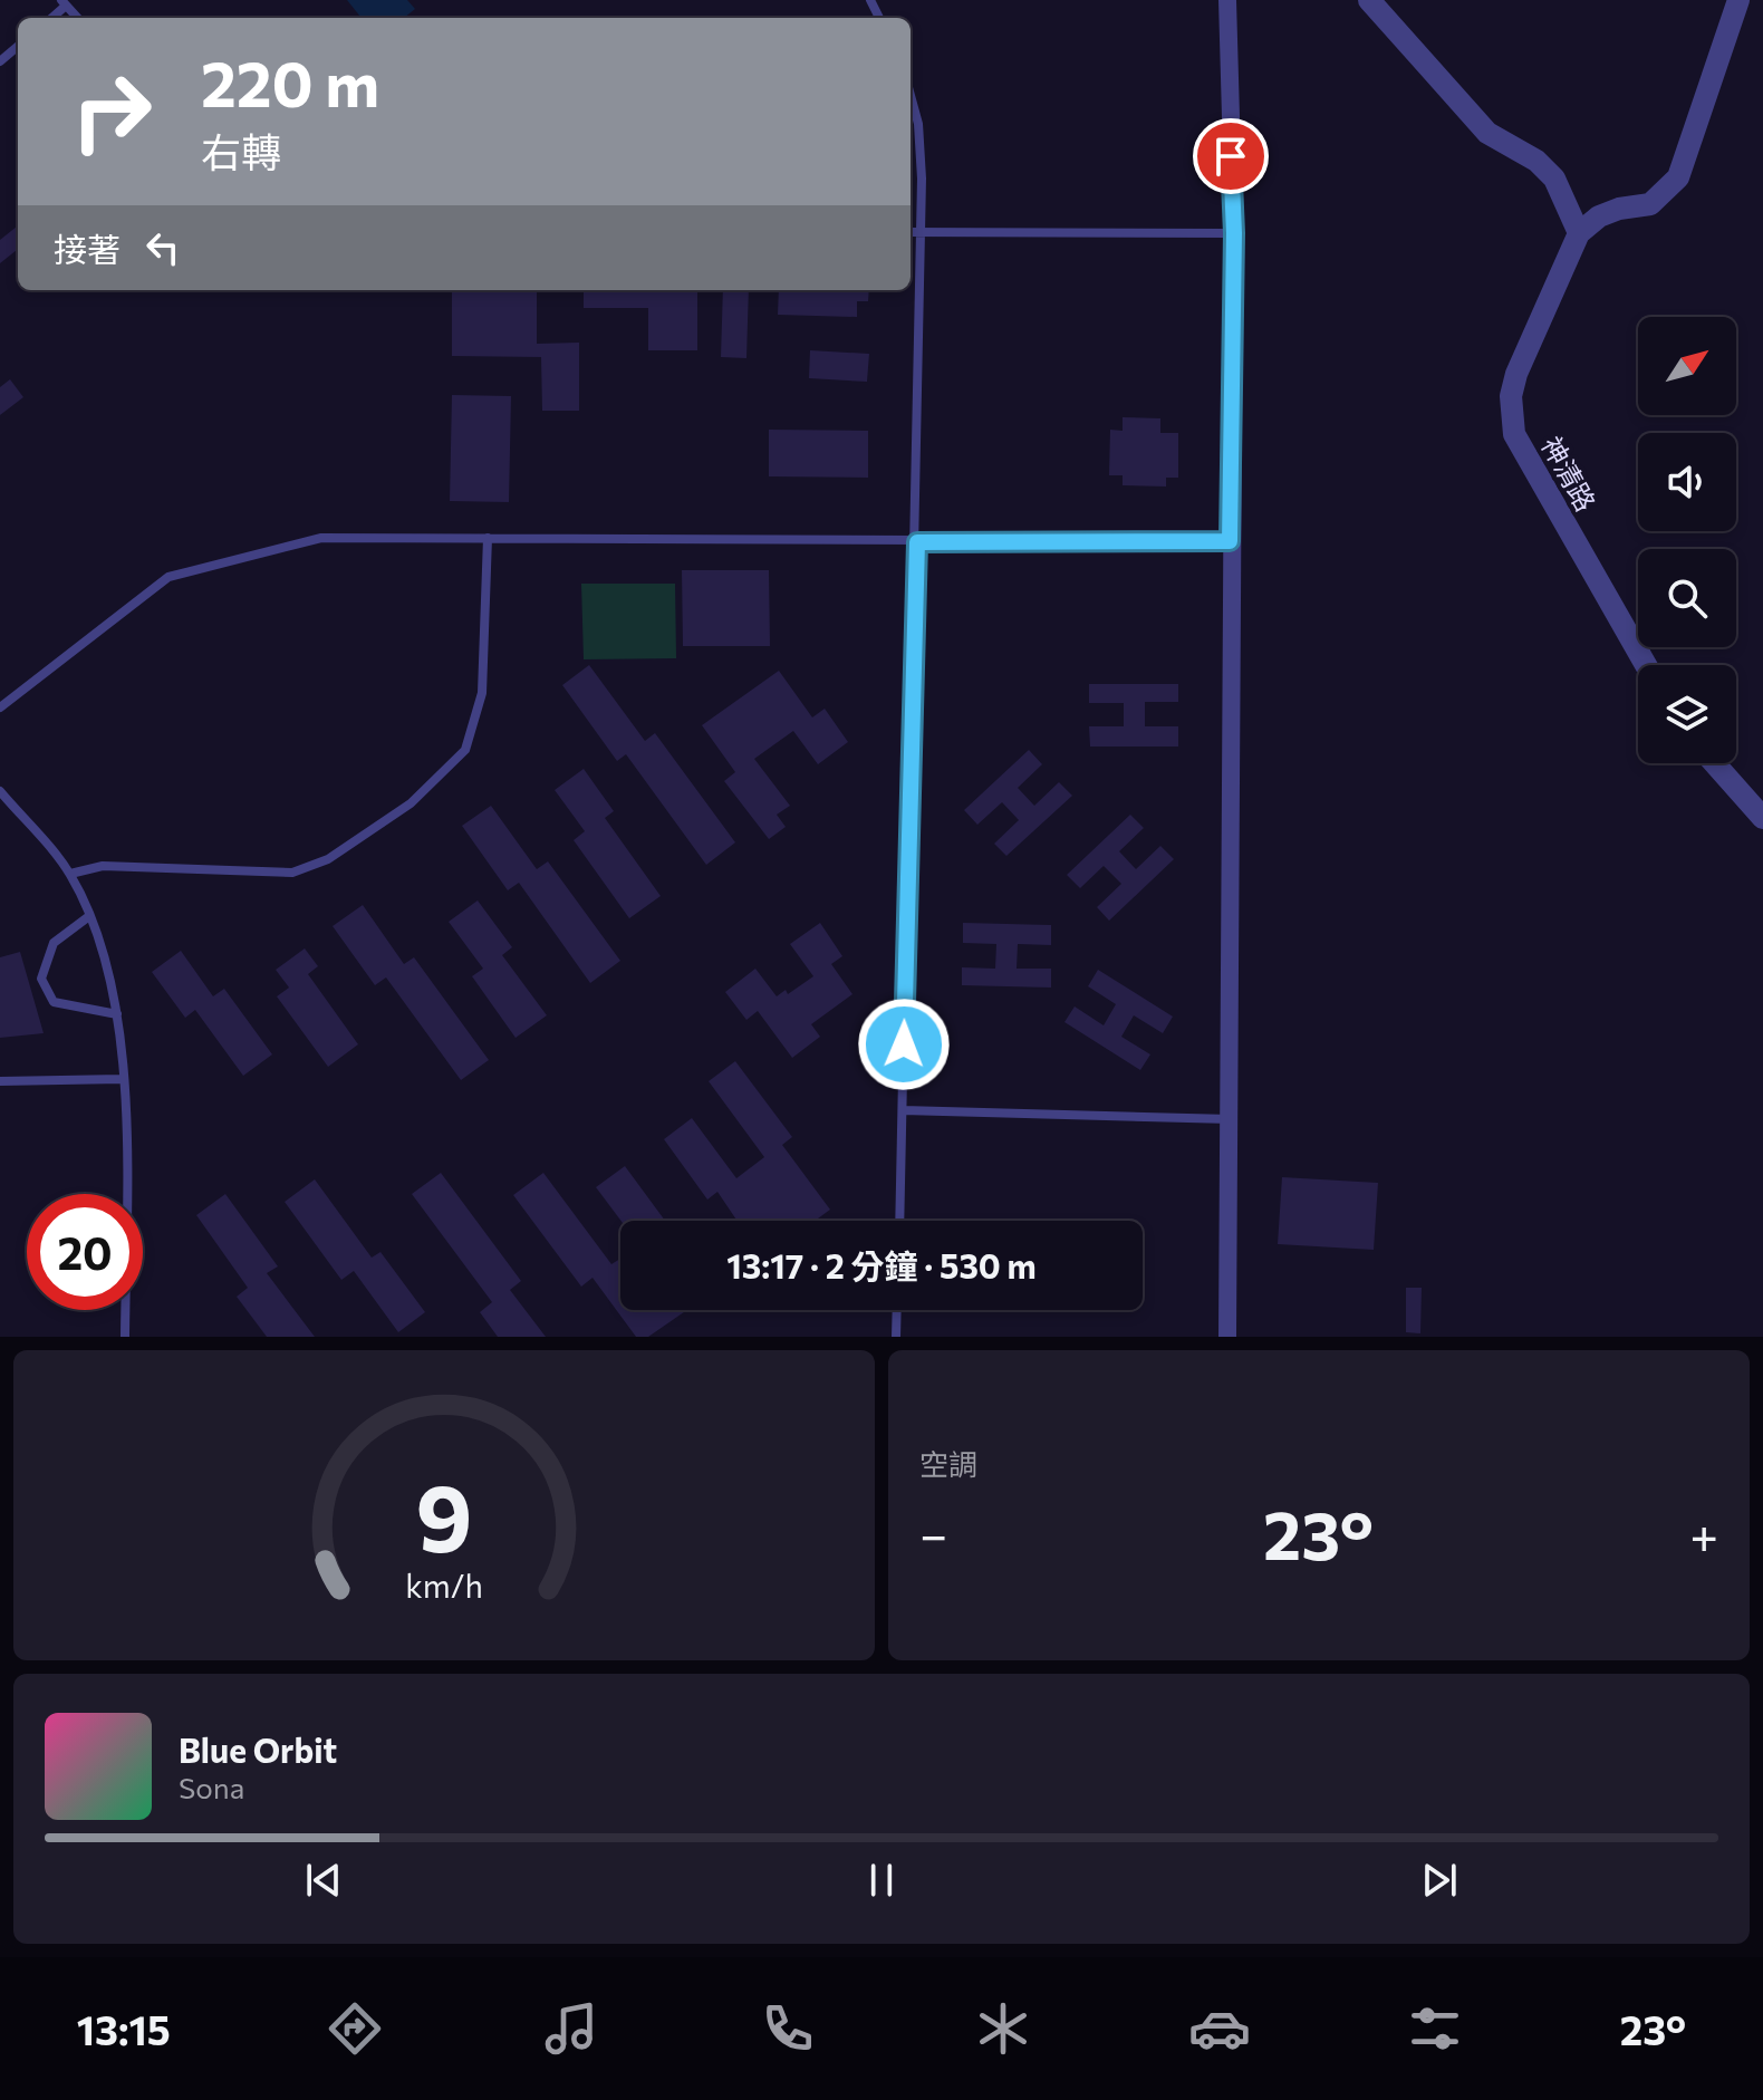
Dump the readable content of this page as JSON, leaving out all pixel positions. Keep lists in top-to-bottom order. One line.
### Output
{"streets":{"street":["神清路"]},"north":"top right","page":{"turn":["220 m","右轉"],"then":"接著","limit":"20","trip":"13:17 · 2 分鐘 · 530 m","tile":"空調","heat":["−","23°","+"],"song":["Blue Orbit","Sona"],"tabs":["13:15","23°"],"gauge":["9","km/h"]}}
